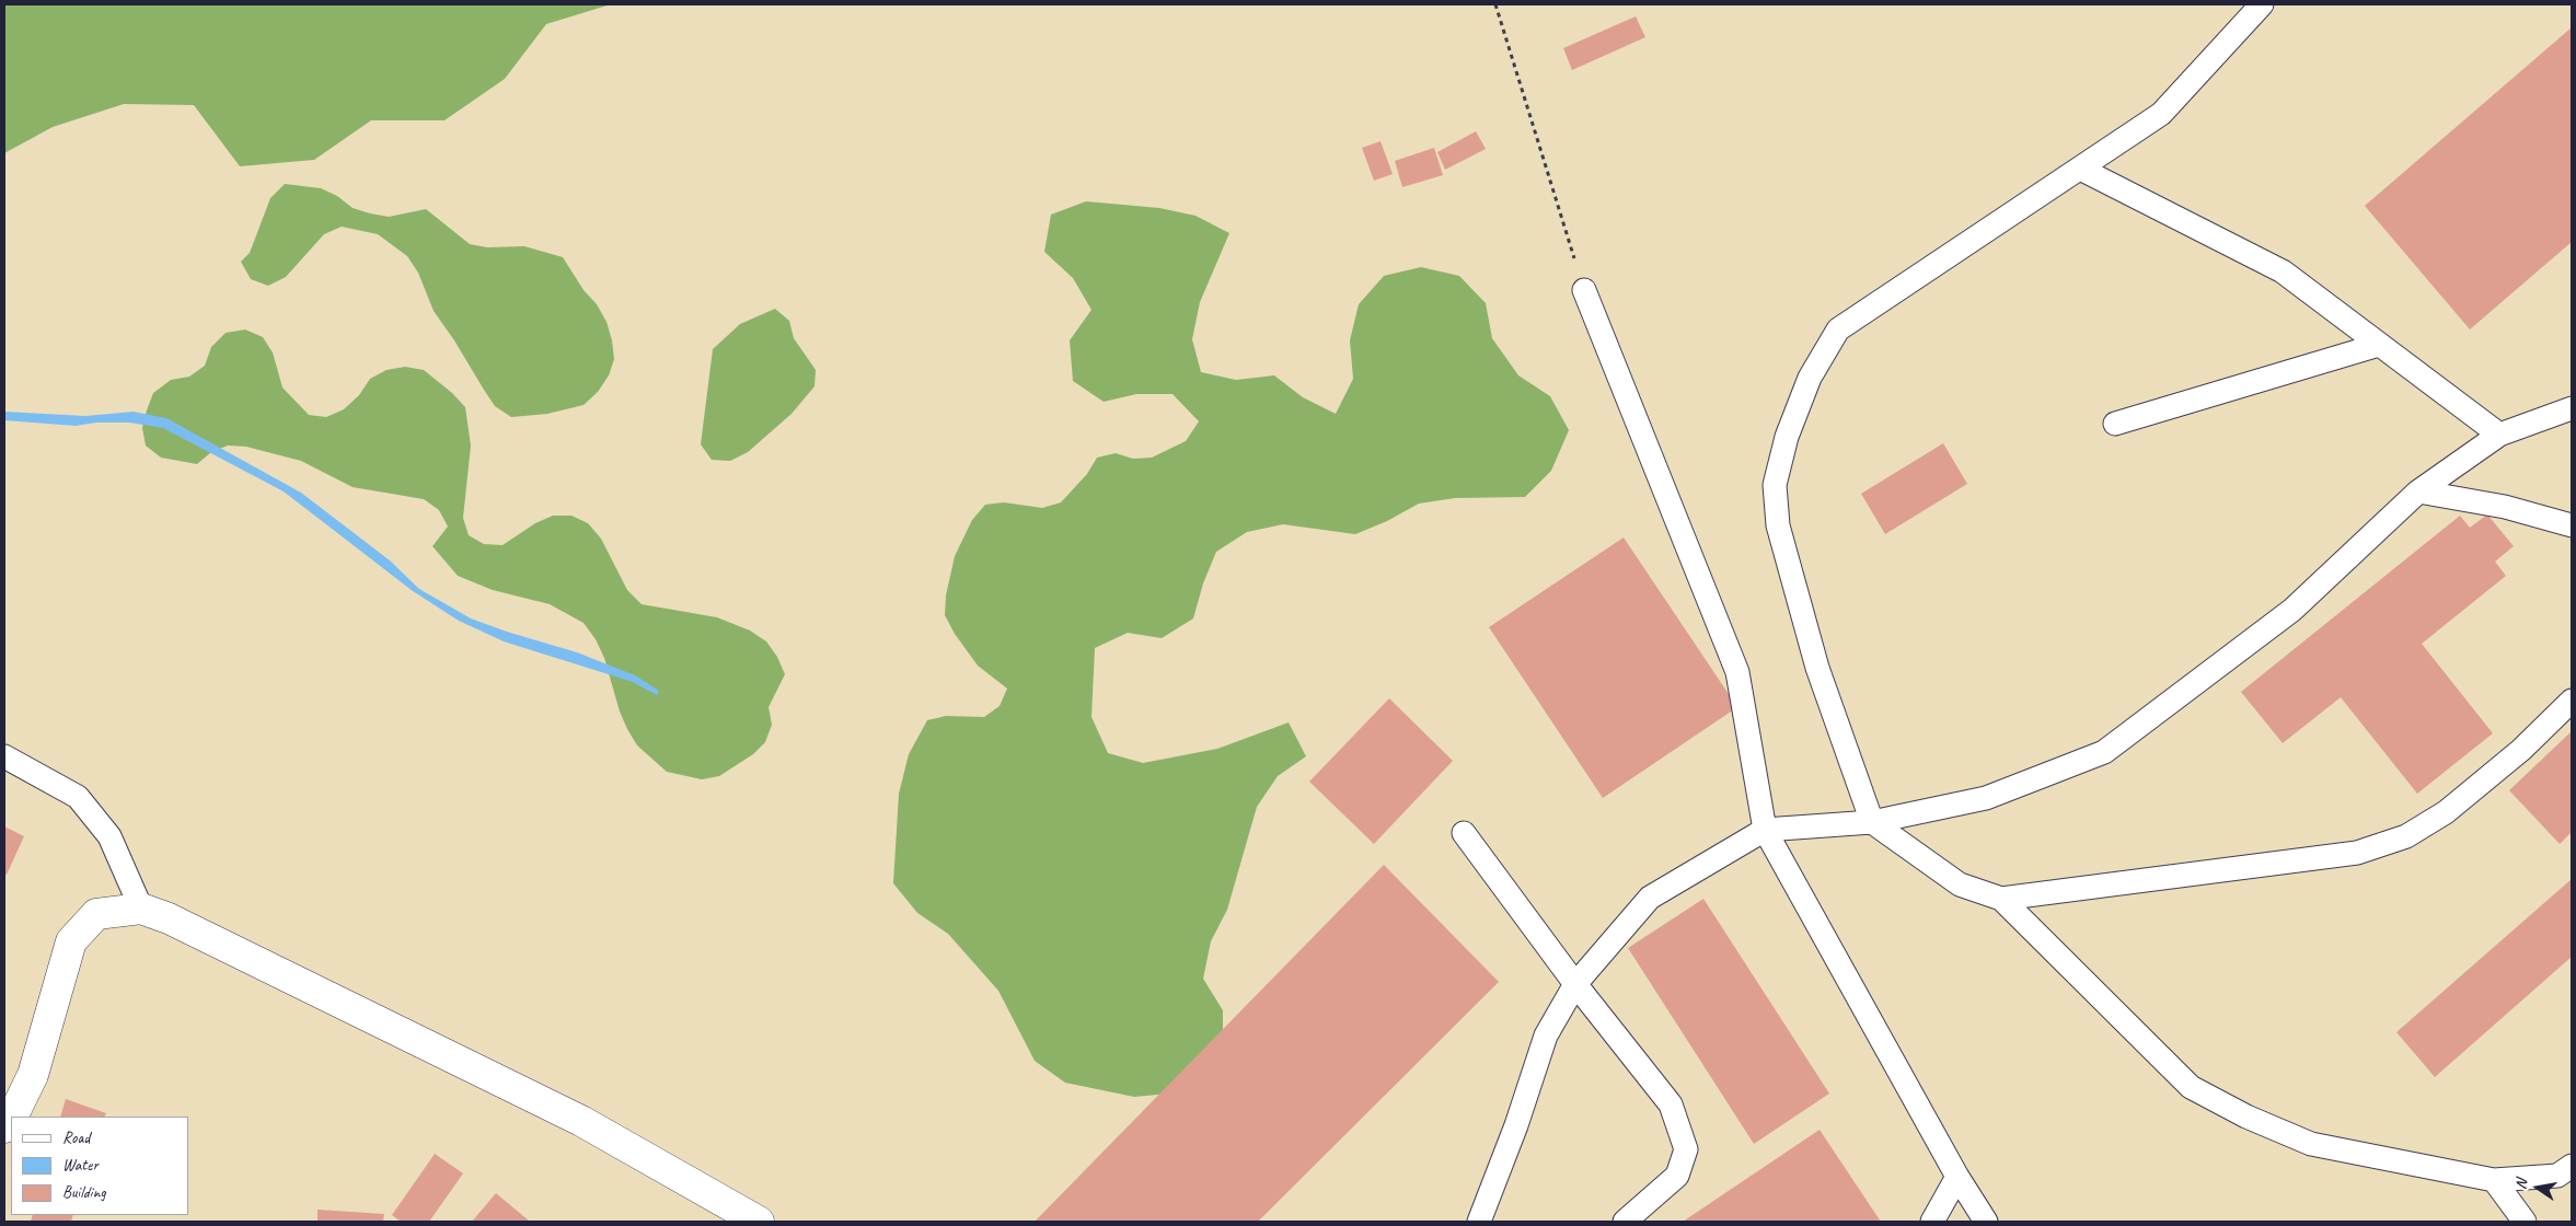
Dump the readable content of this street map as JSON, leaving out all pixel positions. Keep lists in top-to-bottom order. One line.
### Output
{"legend":["Road","Water","Building"],"north":"left"}
